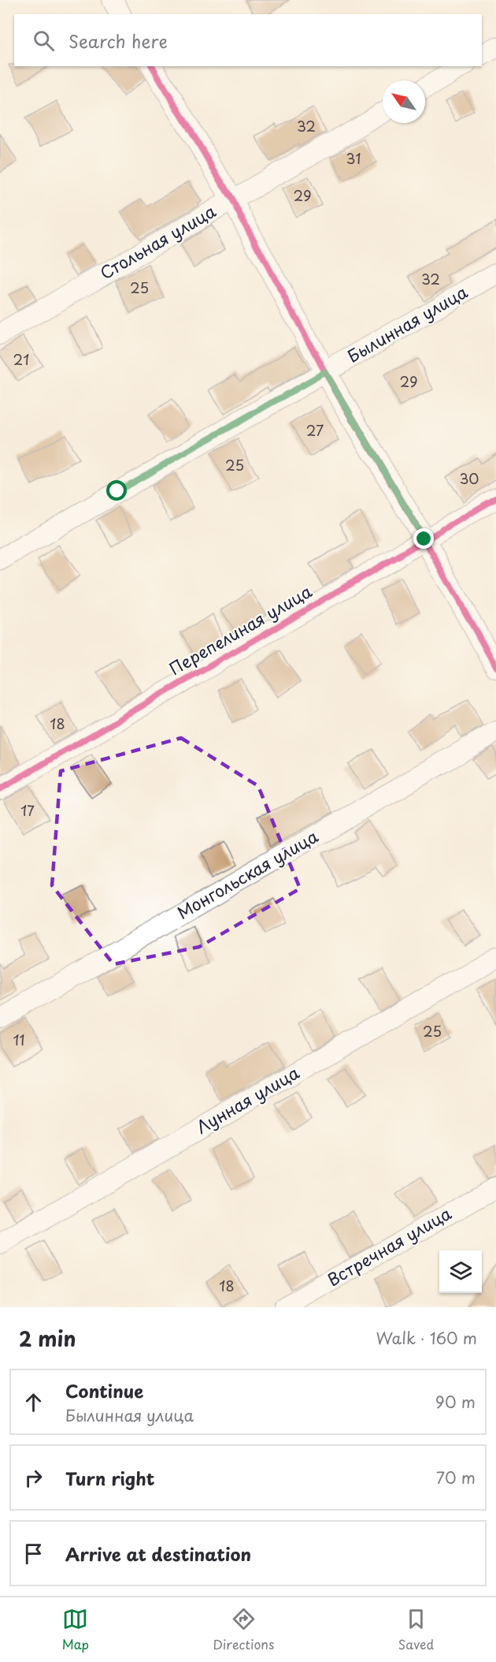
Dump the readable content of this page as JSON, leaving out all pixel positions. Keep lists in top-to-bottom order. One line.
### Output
{"streets":{"street":["Стольная улица","Былинная улица","Перепелиная улица","Монгольская улица","Лунная улица","Встречная улица"]},"house_numbers":["32","31","29","32","25","21","29","27","25","30","18","17","25","11","18"],"north":"top left","page":{"search":"Search here","heading":["2 min","Walk · 160 m"],"list":[["Continue","Былинная улица","90 m"],["Turn right","70 m"],"Arrive at destination"],"nav":["Map","Directions","Saved"]}}
